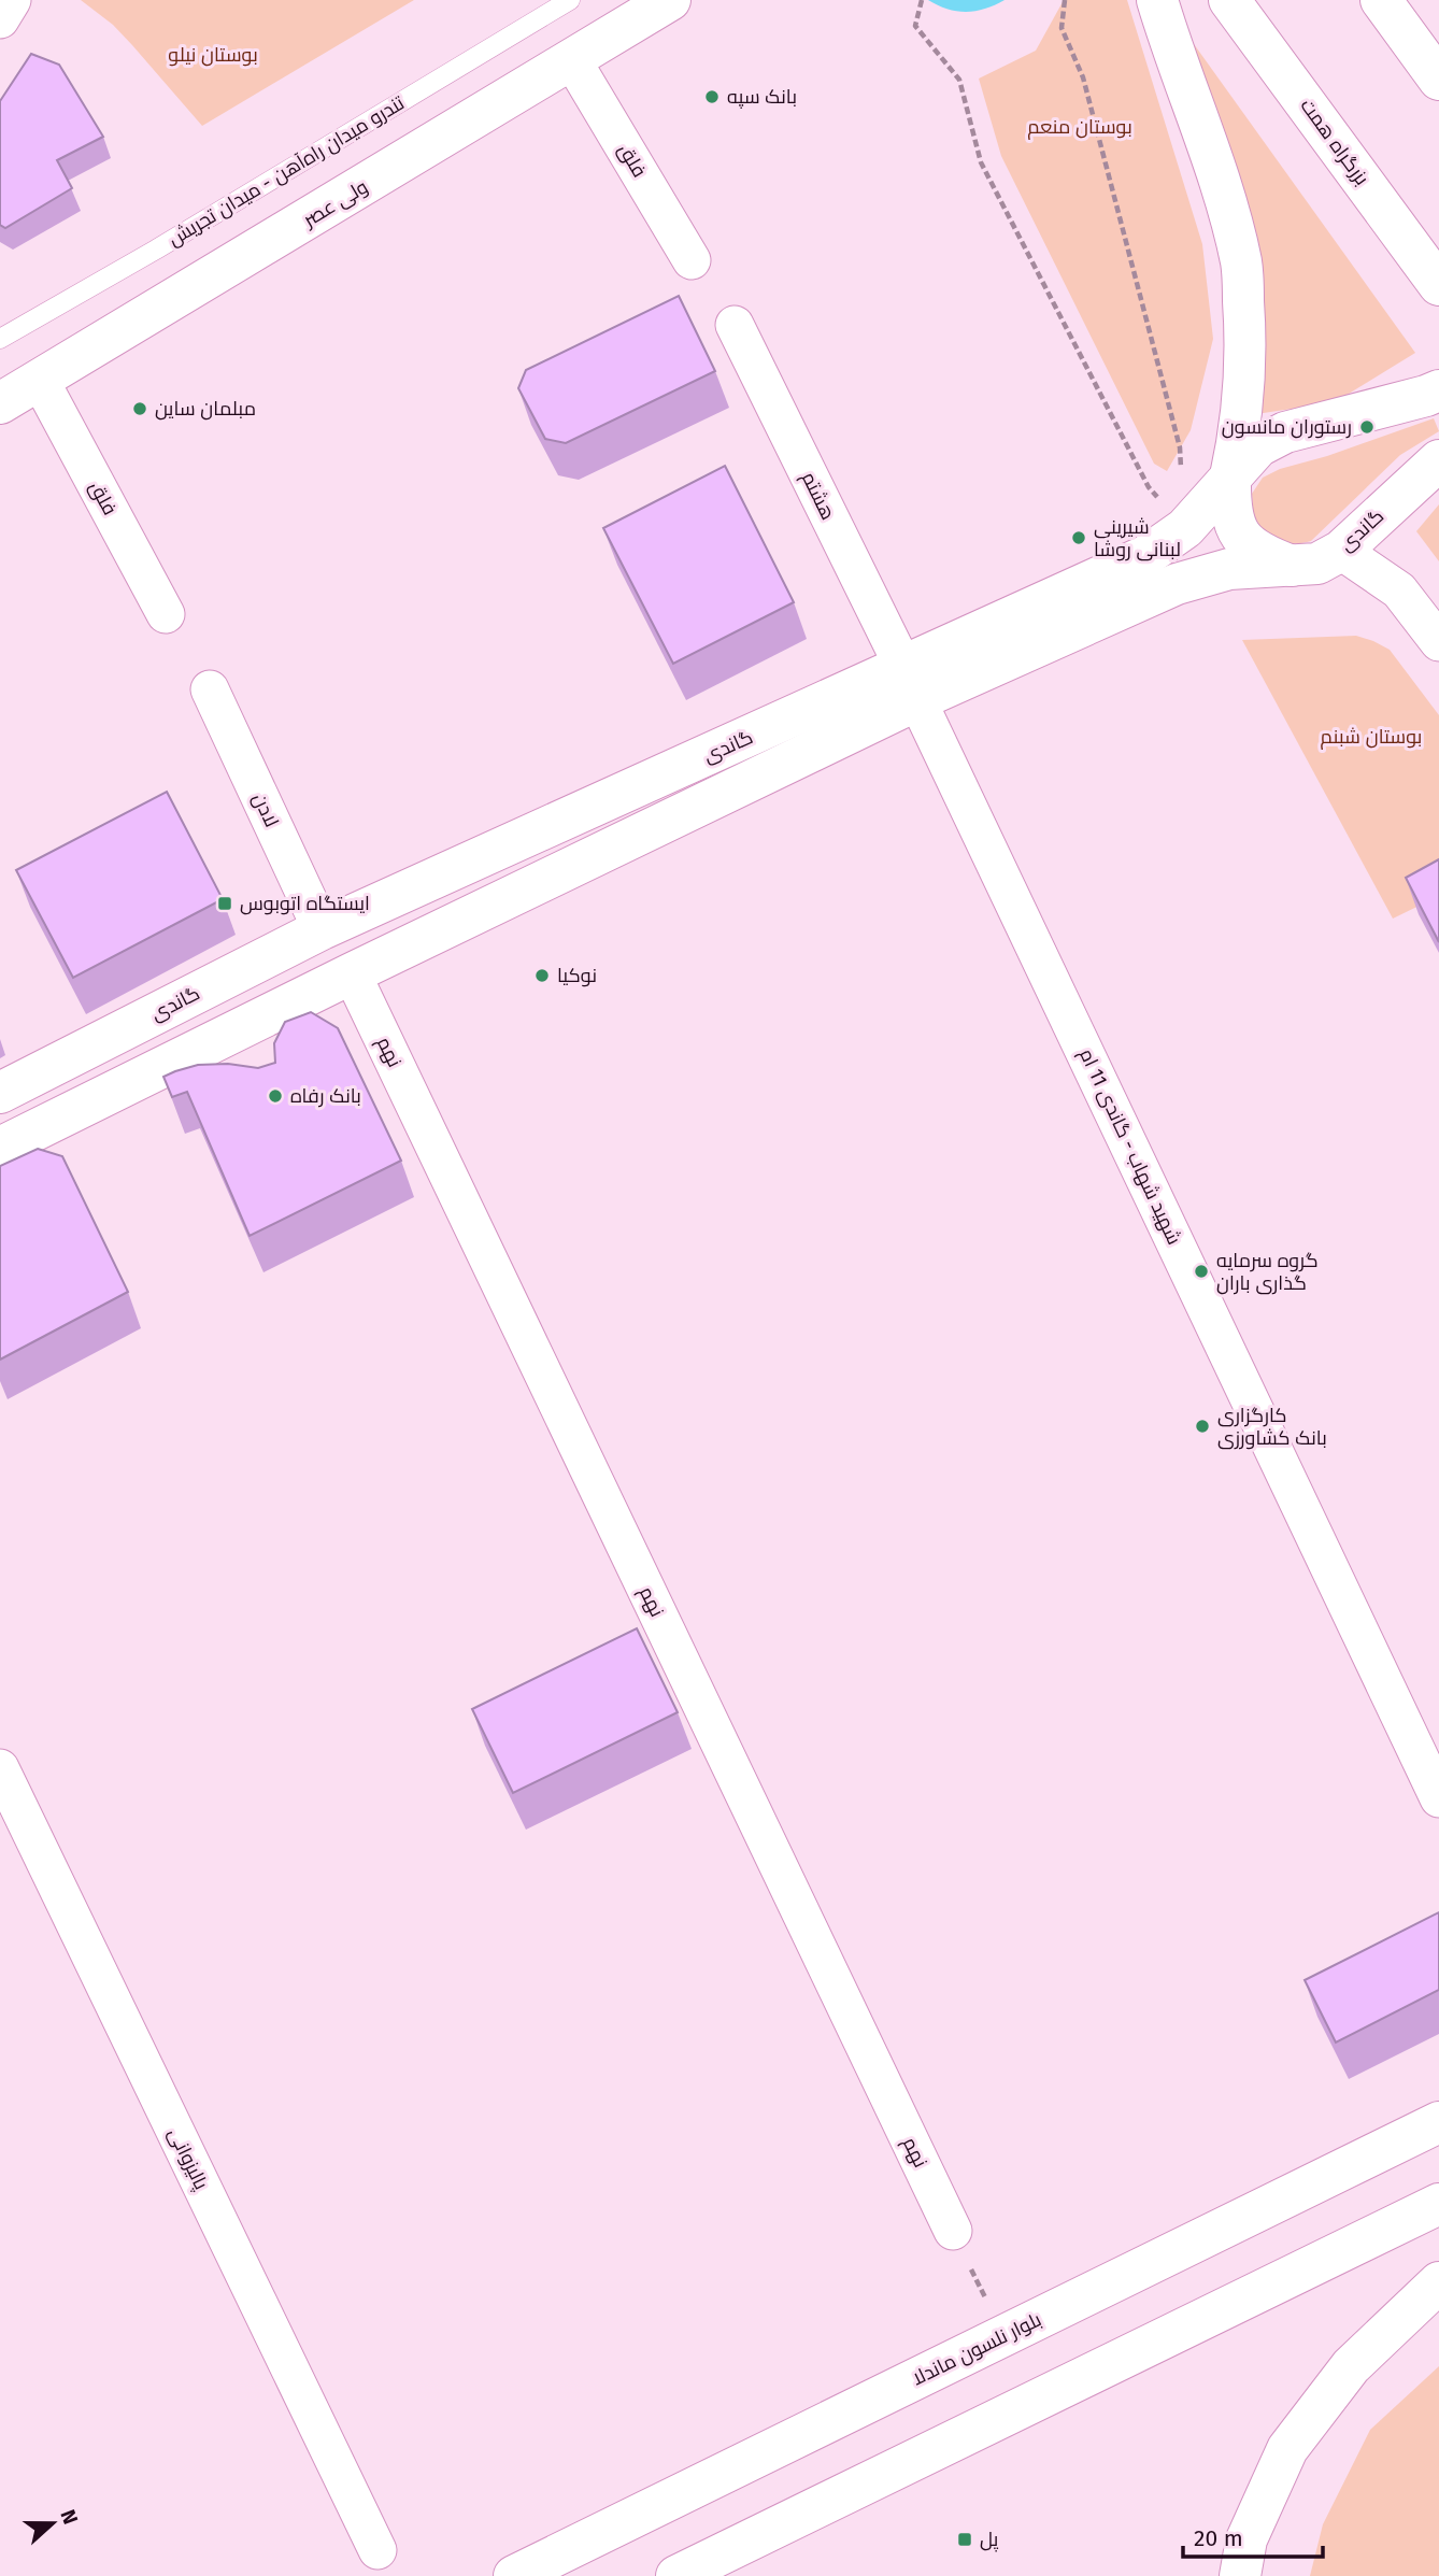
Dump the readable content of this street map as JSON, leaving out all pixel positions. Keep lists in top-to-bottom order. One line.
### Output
{"streets":{"main road":["بزرگراه همت","ولی عصر","گاندی","بلوار نلسون ماندلا"],"street":["فلق","هشتم","لادن","نهم","شهید شهاب - گاندی 11 ام","پالیزوانی"],"lane":["تندرو میدان راه‌آهن - میدان تجریش"]},"crossings":[["فلق","ولی عصر"],["هشتم","گاندی"],["هشتم","شهید شهاب - گاندی 11 ام"],["گاندی","لادن"],["گاندی","نهم"],["گاندی","شهید شهاب - گاندی 11 ام"]],"parks":["بوستان نیلو","بوستان منعم","بوستان شبنم"],"places":{"other":["بانک سپه","مبلمان ساین","رستوران مانسون","شیرینی لبنانی روشا","نوکیا","بانک رفاه","گروه سرمایه گذاری باران","کارگزاری بانک کشاورزی"],"transit":["ایستگاه اتوبوس","پل"]},"scale_bar":"20 m","north":"right"}
